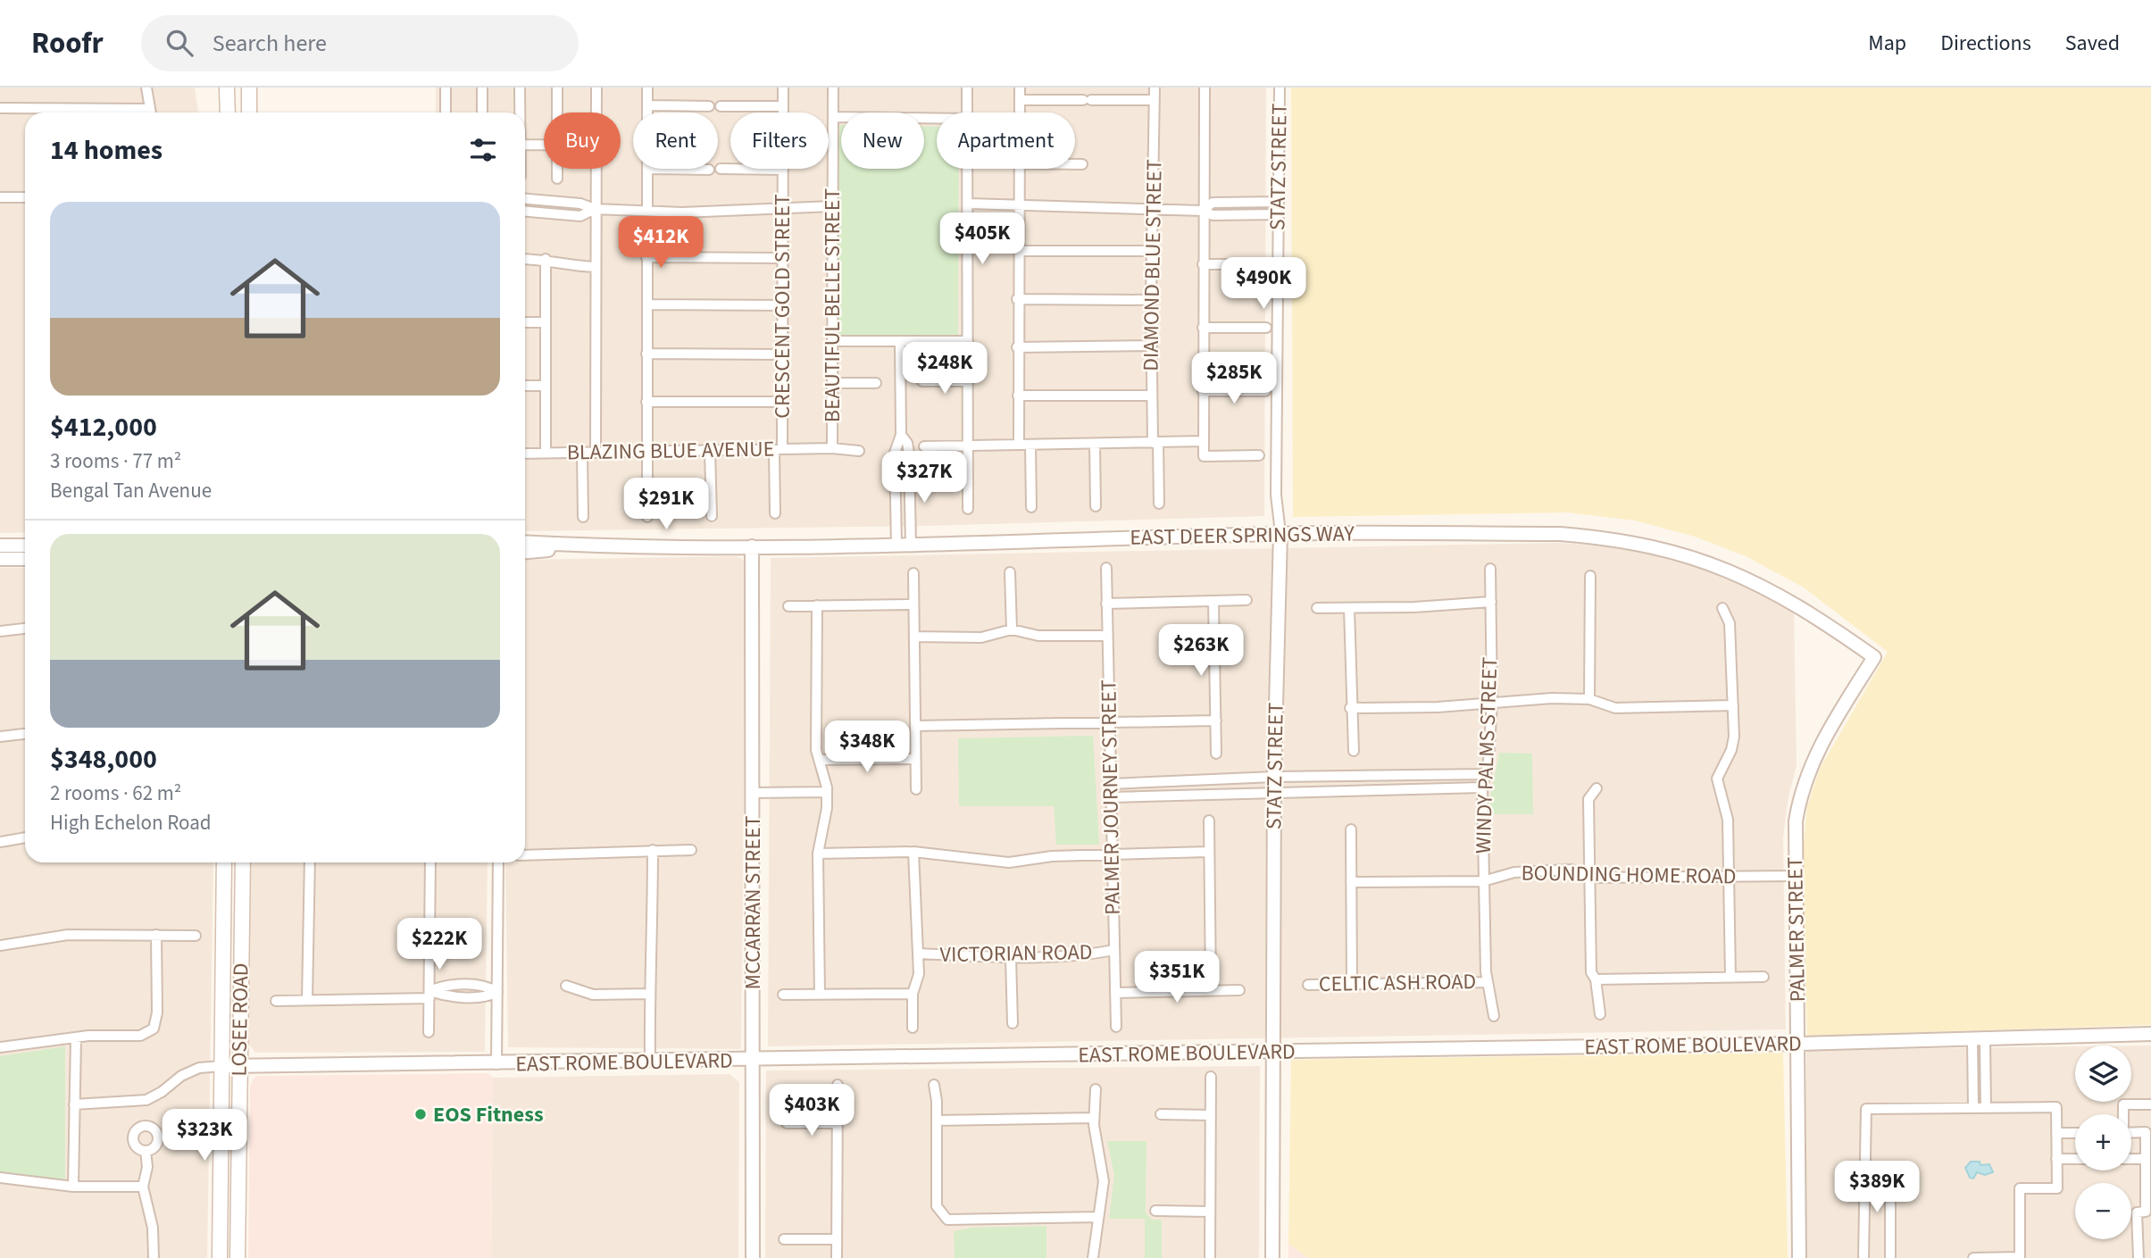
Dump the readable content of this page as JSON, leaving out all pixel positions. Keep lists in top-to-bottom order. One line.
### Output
{"streets":{"main road":["LOSEE ROAD"],"street":["STATZ STREET","DIAMOND BLUE STREET","BEAUTIFUL BELLE STREET","CRESCENT GOLD STREET","BLAZING BLUE AVENUE","EAST DEER SPRINGS WAY","WINDY PALMS STREET","PALMER JOURNEY STREET","BOUNDING HOME ROAD","MCCARRAN STREET","PALMER STREET","VICTORIAN ROAD","CELTIC ASH ROAD","EAST ROME BOULEVARD"]},"crossings":[["STATZ STREET","EAST DEER SPRINGS WAY"],["STATZ STREET","EAST ROME BOULEVARD"],["BEAUTIFUL BELLE STREET","BLAZING BLUE AVENUE"],["CRESCENT GOLD STREET","BLAZING BLUE AVENUE"],["EAST DEER SPRINGS WAY","MCCARRAN STREET"],["EAST DEER SPRINGS WAY","PALMER STREET"],["WINDY PALMS STREET","BOUNDING HOME ROAD"],["WINDY PALMS STREET","CELTIC ASH ROAD"],["PALMER JOURNEY STREET","VICTORIAN ROAD"],["BOUNDING HOME ROAD","PALMER STREET"],["MCCARRAN STREET","EAST ROME BOULEVARD"],["PALMER STREET","EAST ROME BOULEVARD"],["LOSEE ROAD","EAST ROME BOULEVARD"]],"places":["EOS Fitness"],"page":{"header":"Roofr","search":"Search here","nav":["Map","Directions","Saved"],"chip":["Buy","Rent","Filters","New","Apartment"],"heading":"14 homes","list":[{"name":"$412,000","note":"3 rooms · 77 m² · Bengal Tan Avenue"},{"name":"$348,000","note":"2 rooms · 62 m² · High Echelon Road"}],"price":["$405K","$412K","$490K","$248K","$285K","$327K","$291K","$263K","$348K","$222K","$351K","$403K","$323K","$389K"],"map_buttons":["+","−"]}}
